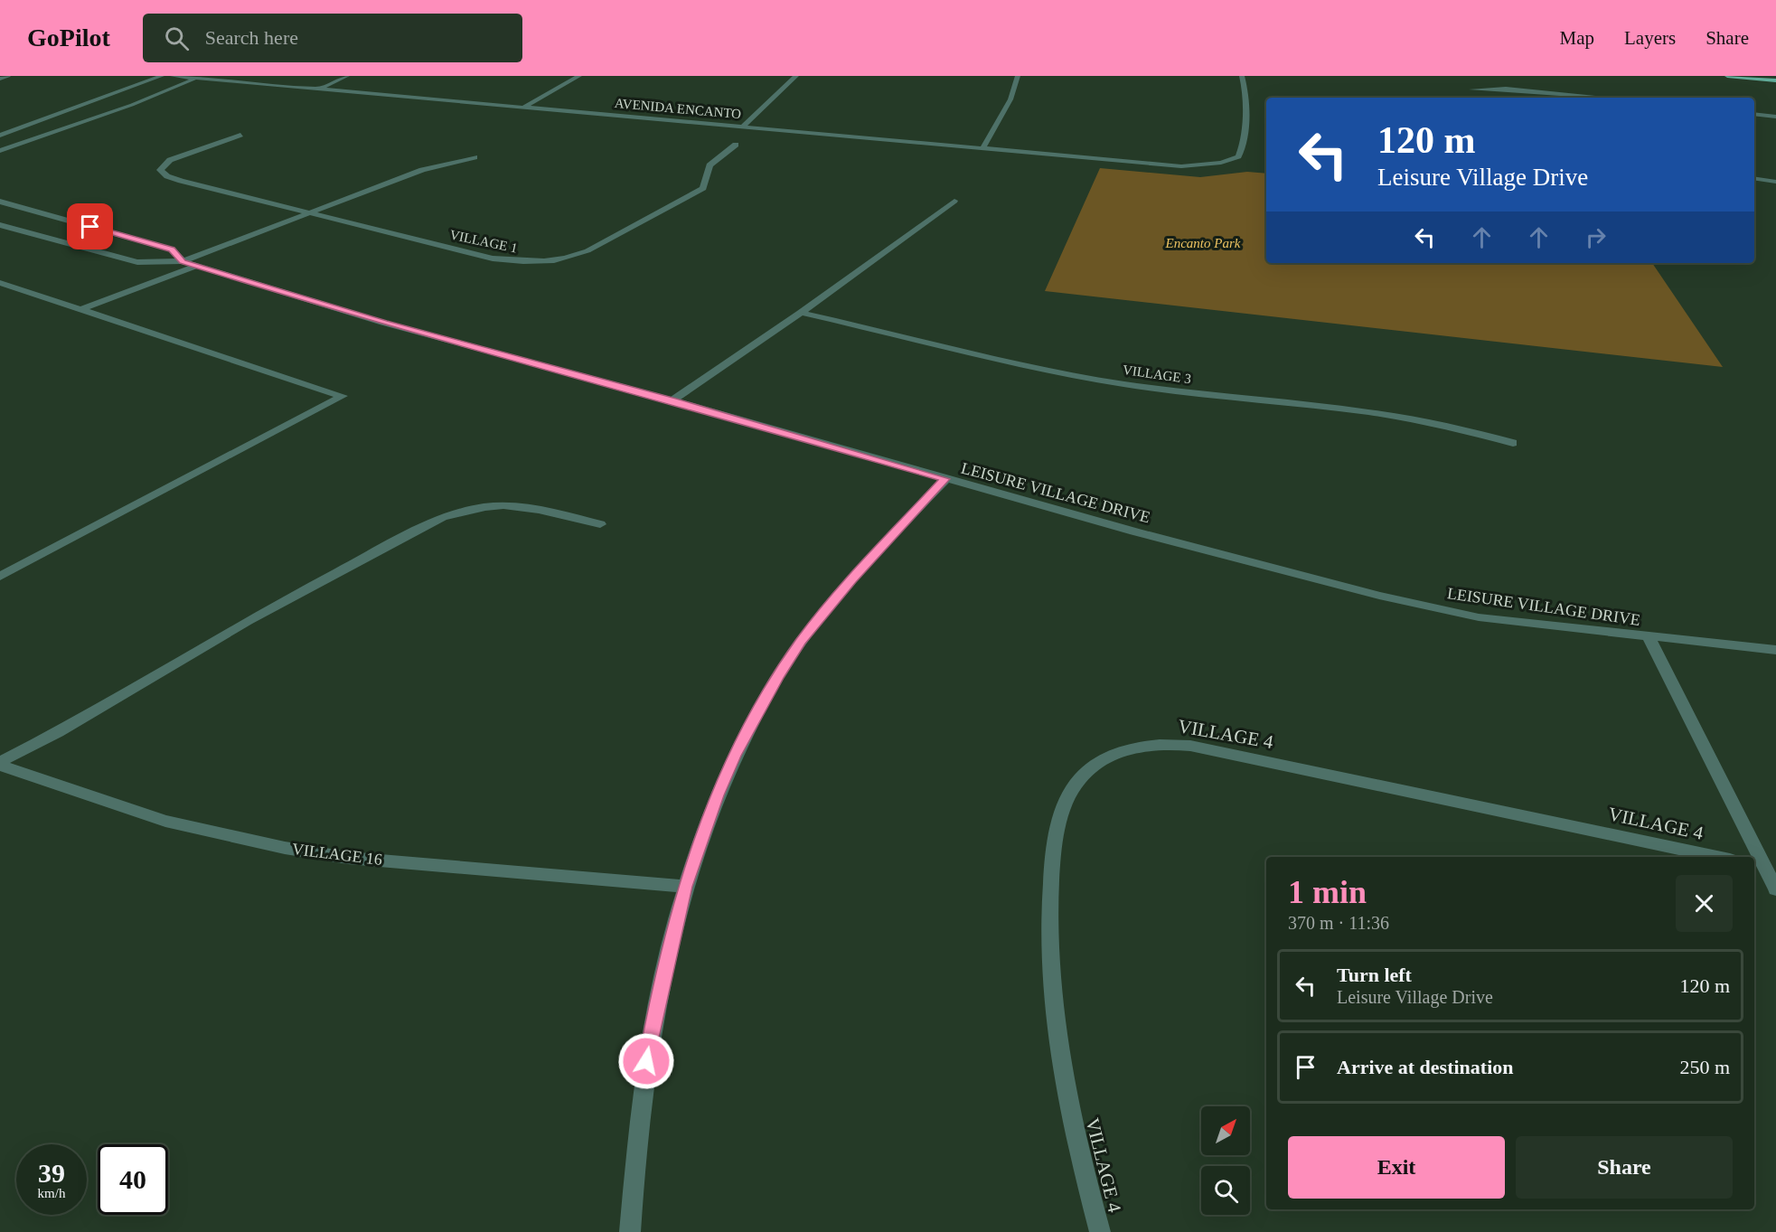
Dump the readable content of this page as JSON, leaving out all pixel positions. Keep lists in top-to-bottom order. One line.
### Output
{"streets":{"street":["AVENIDA ENCANTO","VILLAGE 1","VILLAGE 3","LEISURE VILLAGE DRIVE","VILLAGE 4","VILLAGE 16"]},"parks":["Encanto Park"],"north":"top right","page":{"header":"GoPilot","search":"Search here","nav":["Map","Layers","Share"],"turn":["120 m","Leisure Village Drive"],"heading":["1 min","370 m · 11:36"],"list":[{"name":"Turn left","note":"Leisure Village Drive","value":"120 m"},{"name":"Arrive at destination","value":"250 m"}],"buttons":["Exit","Share"],"speed":"39 km/h","limit":"40"}}
